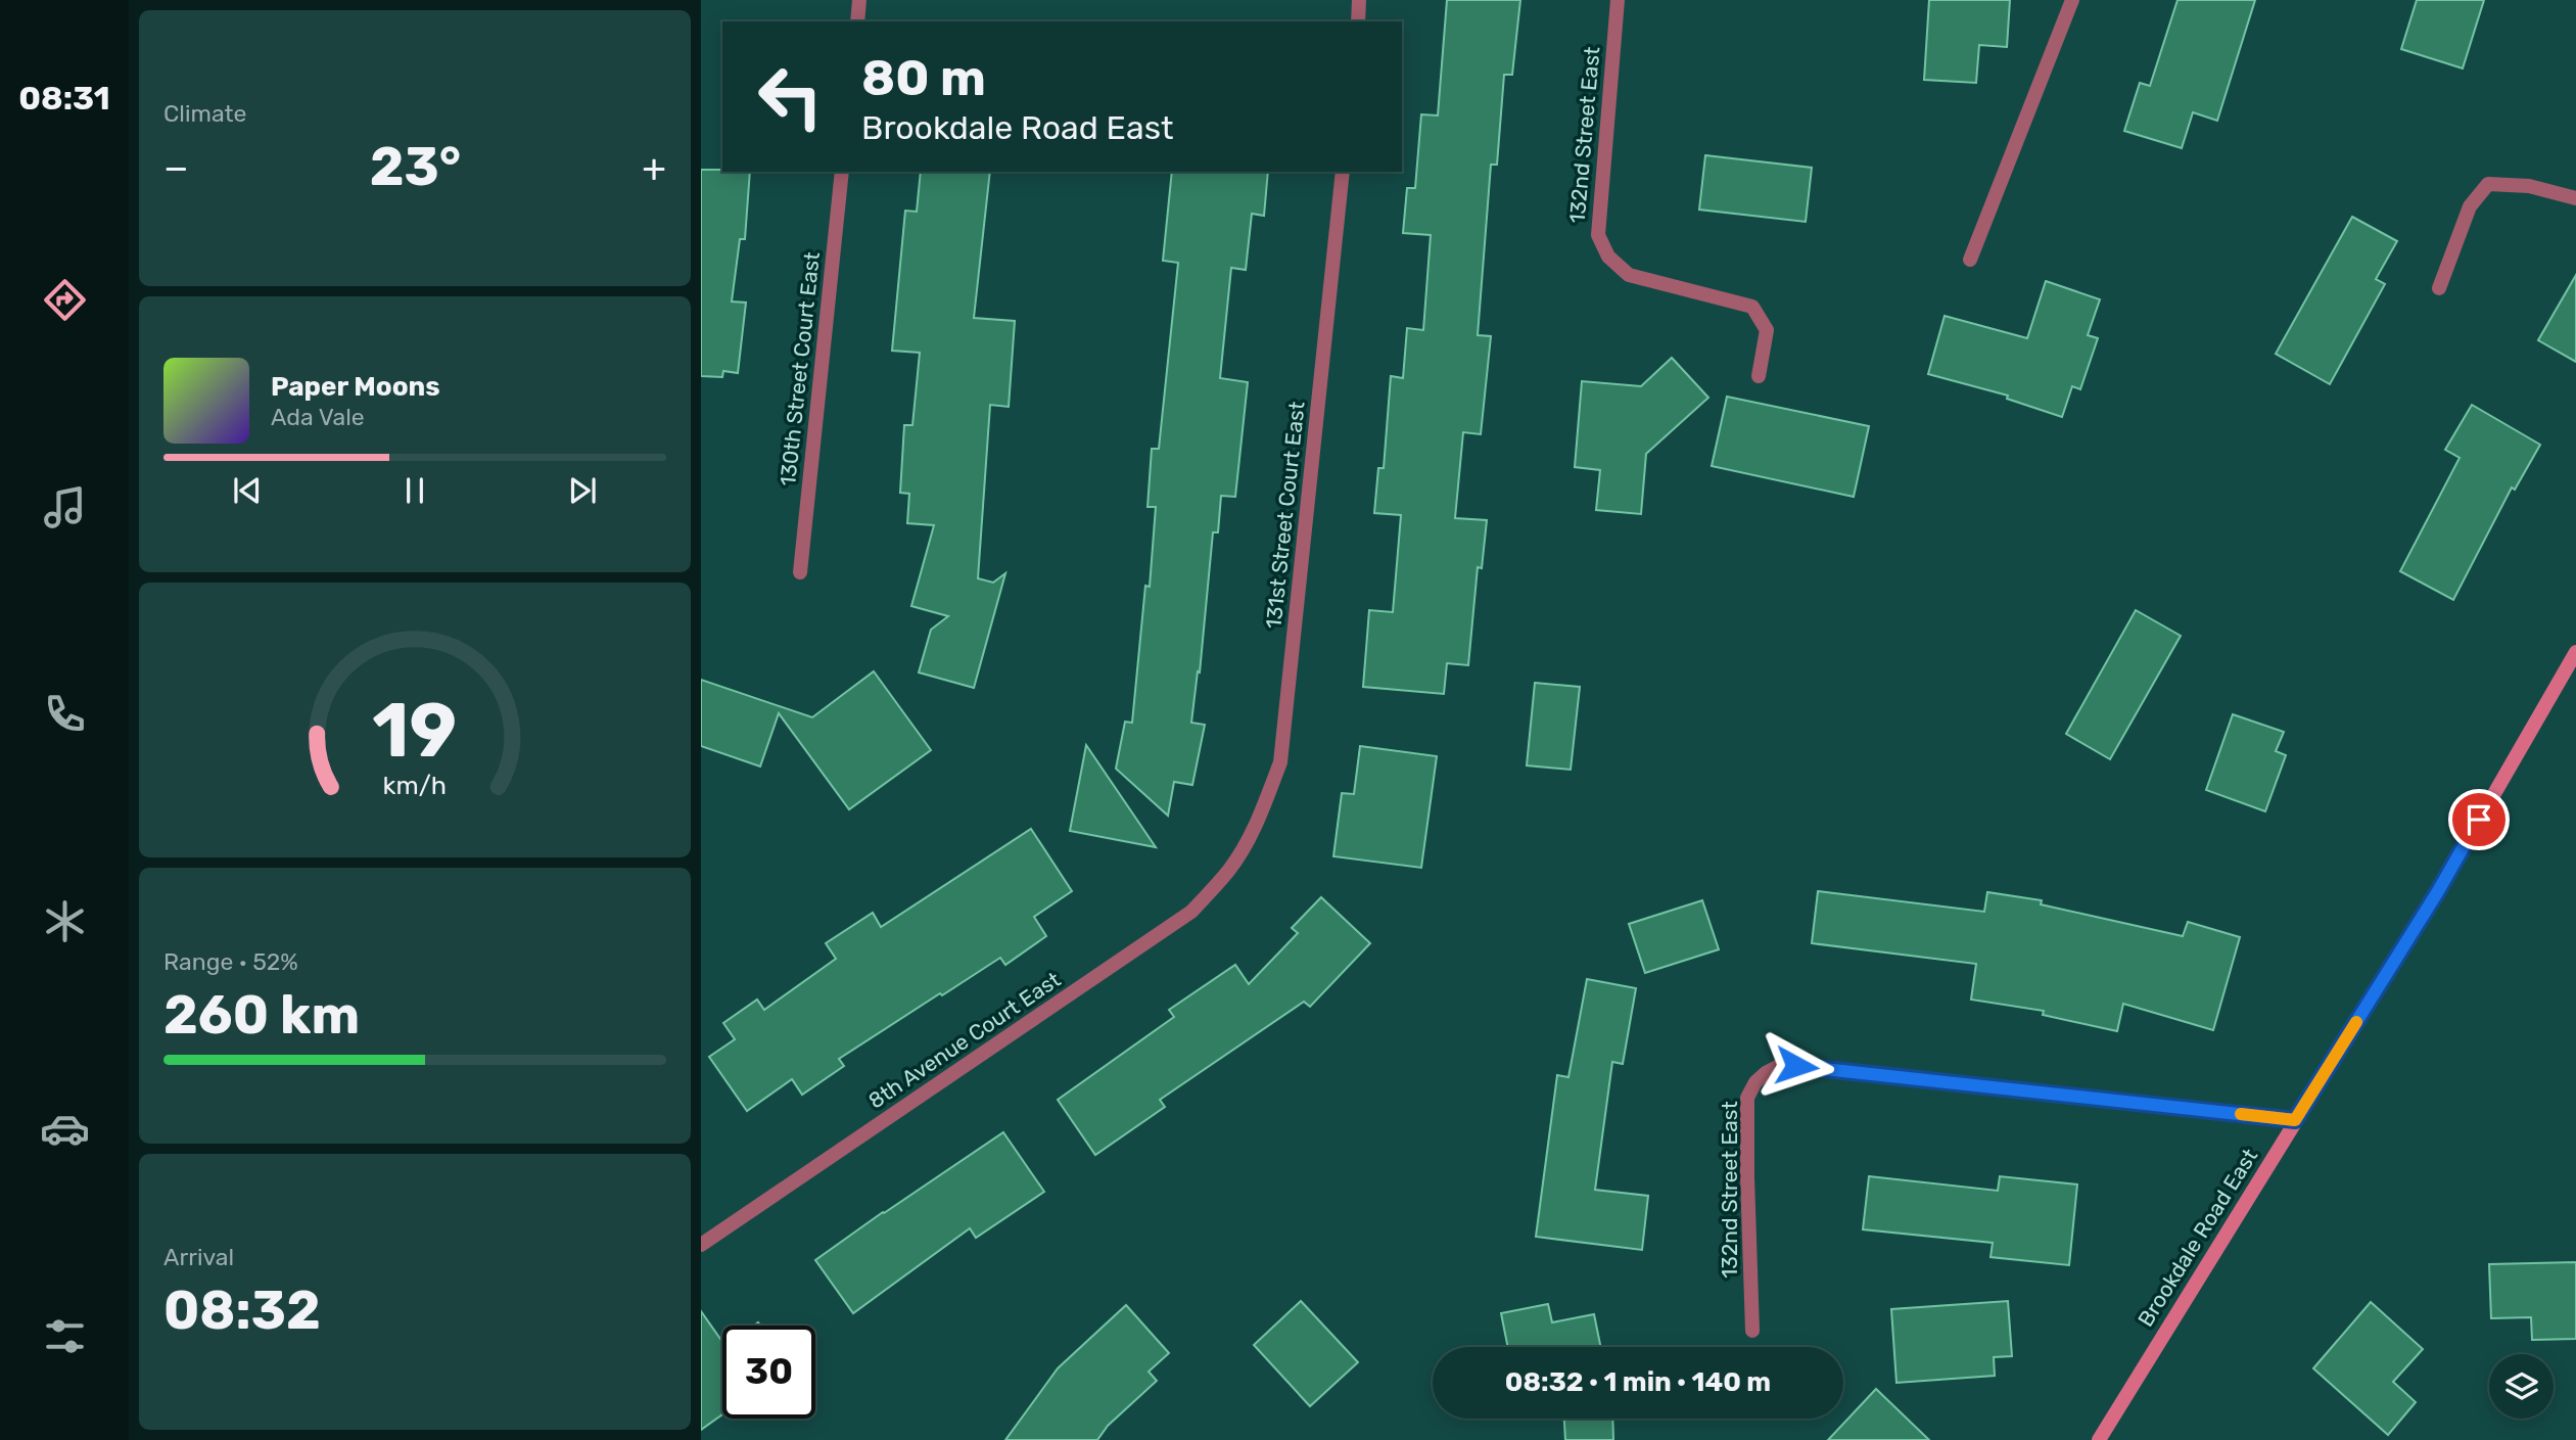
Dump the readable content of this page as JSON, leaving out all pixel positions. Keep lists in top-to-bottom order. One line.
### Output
{"streets":{"main road":["Brookdale Road East"],"street":["132nd Street East","130th Street Court East","131st Street Court East","8th Avenue Court East"]},"crossings":[["132nd Street East","Brookdale Road East"],["131st Street Court East","8th Avenue Court East"]],"page":{"tabs":"08:31","tile":["Climate",["Range · 52%","260 km"],["Arrival","08:32"]],"turn":["80 m","Brookdale Road East"],"heat":["−","23°","+"],"song":["Paper Moons","Ada Vale"],"limit":"30","trip":"08:32 · 1 min · 140 m","gauge":["19","km/h"]}}
